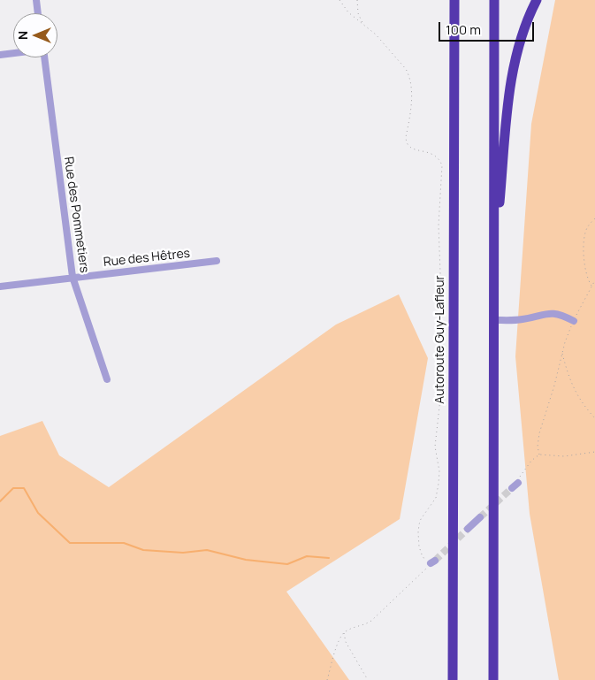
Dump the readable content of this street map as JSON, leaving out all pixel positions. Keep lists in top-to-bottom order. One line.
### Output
{"streets":{"highway":["Autoroute Guy-Lafleur"],"street":["Rue des Pommetiers","Rue des Hêtres"]},"crossings":[["Rue des Pommetiers","Rue des Hêtres"]],"scale_bar":"100 m","north":"left"}
